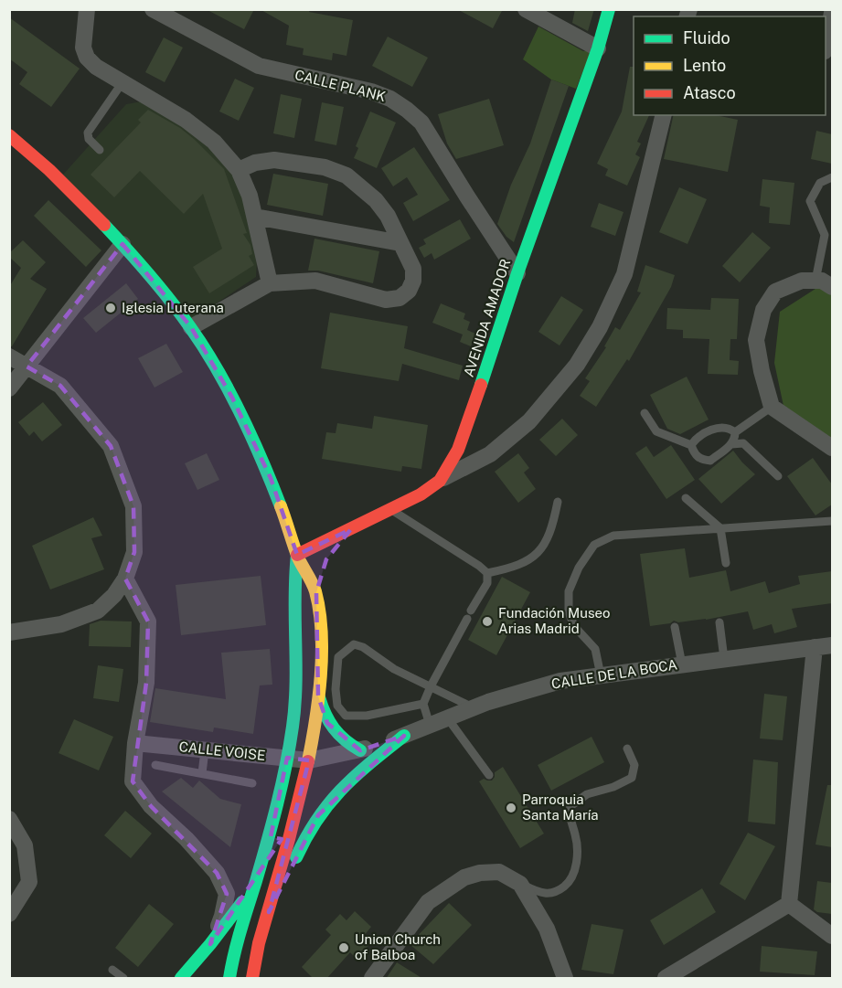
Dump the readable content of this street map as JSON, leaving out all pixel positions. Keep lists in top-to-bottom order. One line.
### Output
{"streets":{"main road":["AVENIDA AMADOR"],"street":["CALLE PLANK","CALLE DE LA BOCA","CALLE VOISE"]},"crossings":[["CALLE PLANK","AVENIDA AMADOR"],["CALLE DE LA BOCA","CALLE VOISE"]],"places":["Iglesia Luterana","Fundación Museo Arias Madrid","Parroquia Santa María","Union Church of Balboa"],"legend":["Fluido","Lento","Atasco"]}
